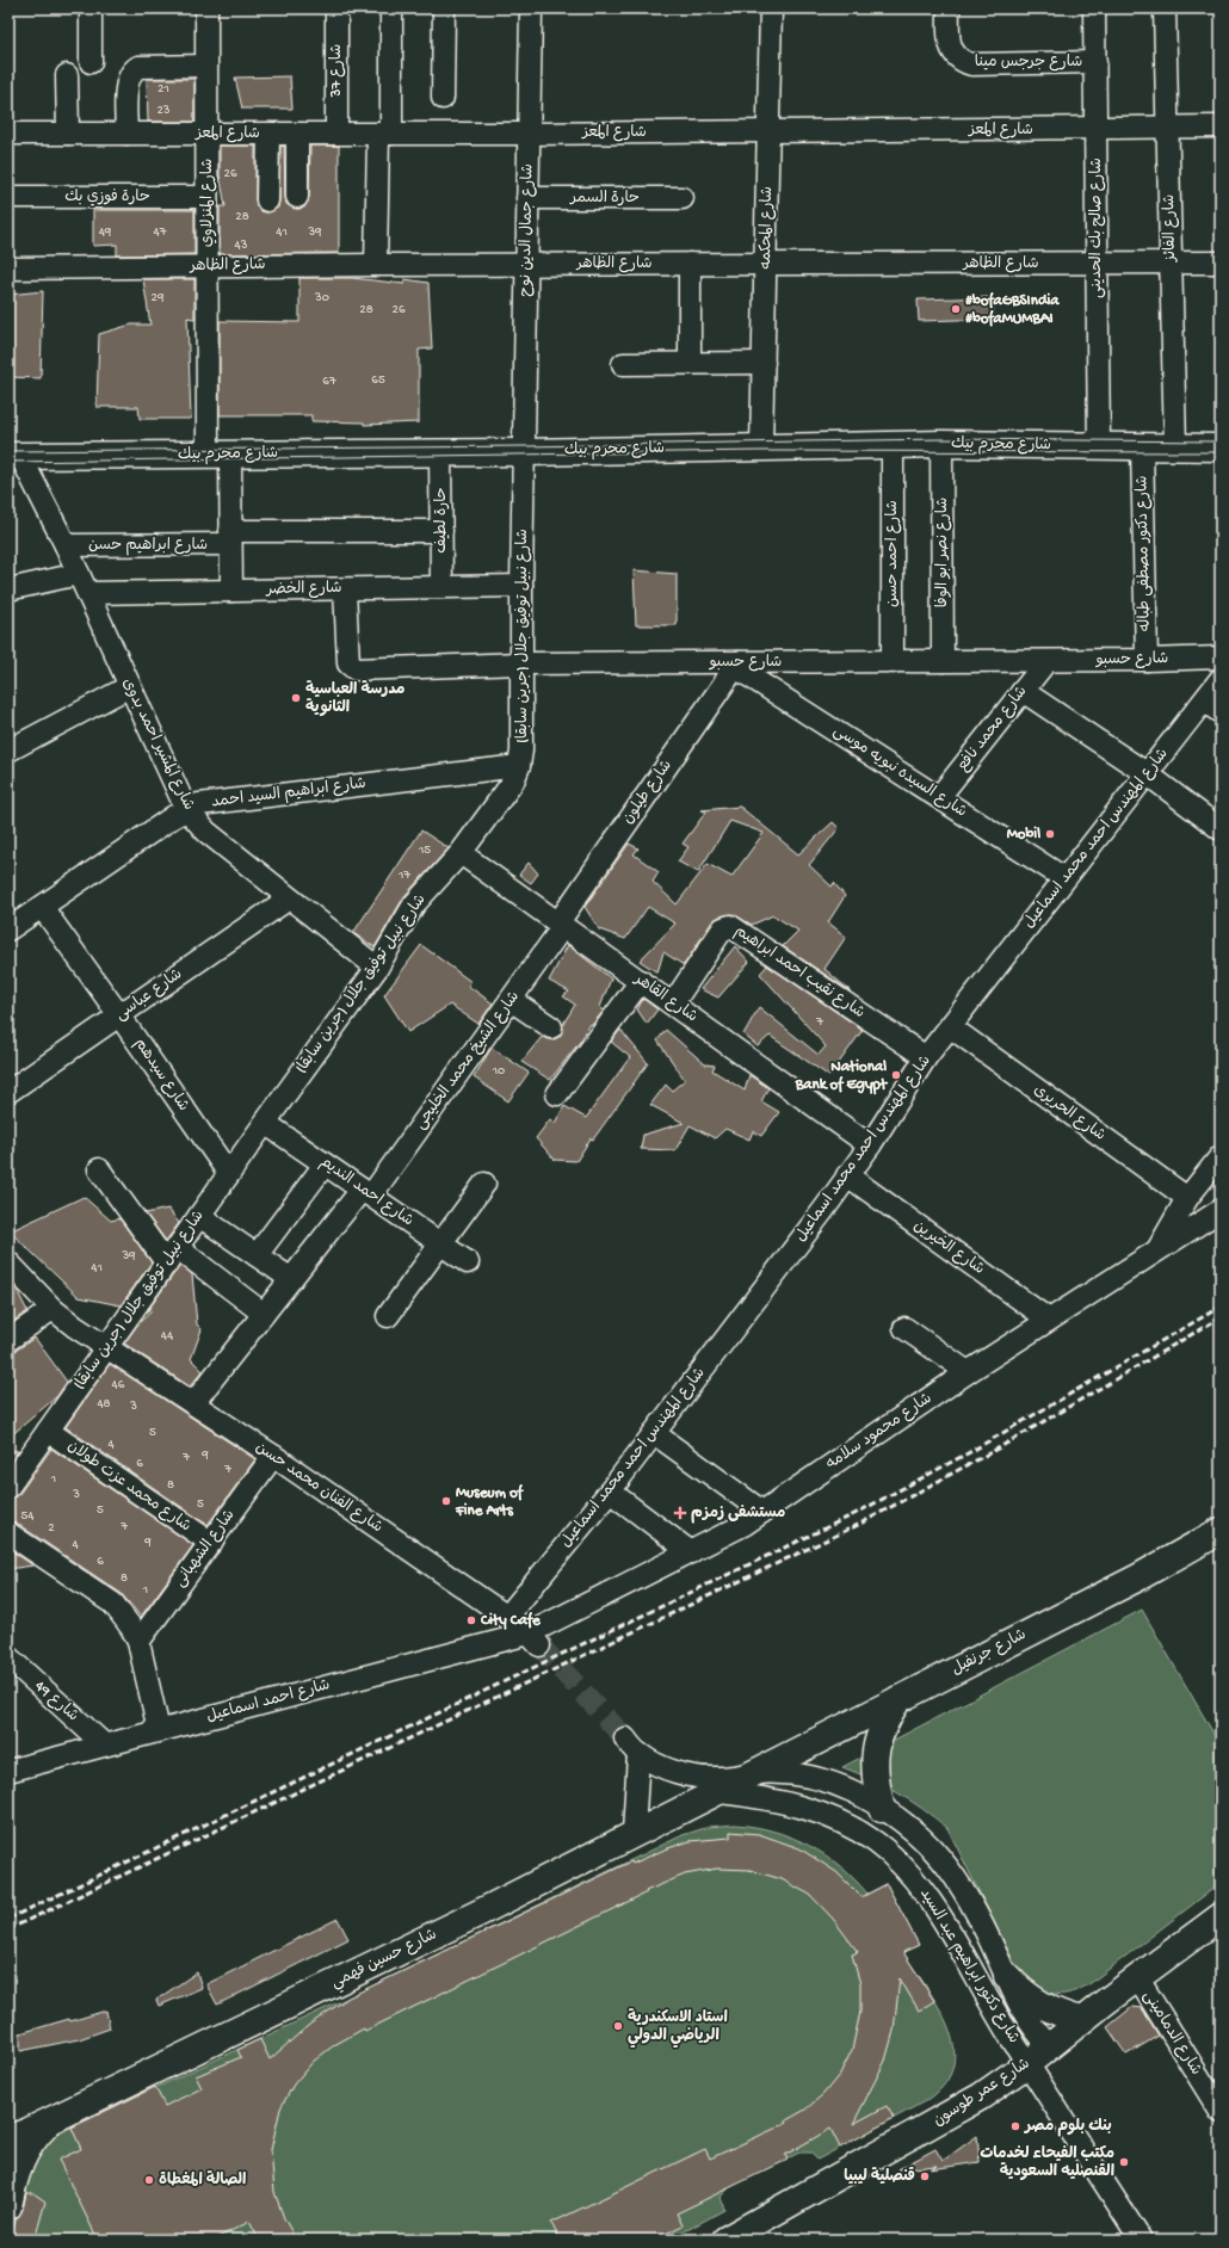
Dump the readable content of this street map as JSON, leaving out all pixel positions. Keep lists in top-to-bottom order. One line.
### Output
{"streets":{"main road":["شارع محرم بيك","شارع جرنفيل","شارع حسين فهمي","شارع عمر طوسون"],"street":["شارع جرجس مينا","شارع 37","شارع المعز","حارة فوزي بك","حارة السمر","شارع المنزلاوي","شارع المحكمه","شارع صالح بك الحدينى","شارع الفائز","شارع جمال الدين نوح","شارع الظاهر","حارة لطيف","شارع ابراهيم حسن","شارع نصر ابو الوفا","شارع احمد حسن","شارع دكتور مصطفى طباله","شارع الخضر","شارع نبيل توفيق جلال (جرين سابقا)","شارع حسبو","شارع محمد نافع","شارع المشير احمد بدوى","شارع السيده نبويه موسى","شارع طيلون","شارع ابراهيم السيد احمد","شارع المهندس احمد محمد اسماعيل","شارع نقيب احمد ابراهيم","شارع عباسى","شارع القاهر","شارع الشيخ محمد الخليجى","شارع سيدهم","شارع الحريرى","شارع احمد النديم","شارع الخيرين","شارع محمود سلامه","شارع محمد عزت طولان","شارع الفنان محمد حسن","شارع الشهبانى","شارع 49","شارع احمد اسماعيل","شارع دكتور ابراهيم عبد السيد","شارع الدمامينى"]},"crossings":[["شارع جرجس مينا","شارع صالح بك الحدينى"],["شارع 37","شارع المعز"],["شارع المعز","شارع المنزلاوي"],["شارع المعز","شارع المحكمه"],["شارع المعز","شارع صالح بك الحدينى"],["شارع المعز","شارع الفائز"],["شارع المعز","شارع جمال الدين نوح"],["حارة فوزي بك","شارع المنزلاوي"],["حارة السمر","شارع جمال الدين نوح"],["شارع المنزلاوي","شارع الظاهر"],["شارع المنزلاوي","شارع محرم بيك"],["شارع المنزلاوي","شارع ابراهيم حسن"],["شارع المحكمه","شارع الظاهر"],["شارع المحكمه","شارع محرم بيك"],["شارع صالح بك الحدينى","شارع الظاهر"],["شارع صالح بك الحدينى","شارع محرم بيك"],["شارع الفائز","شارع الظاهر"],["شارع الفائز","شارع محرم بيك"],["شارع جمال الدين نوح","شارع الظاهر"],["شارع جمال الدين نوح","شارع محرم بيك"],["شارع جمال الدين نوح","شارع نبيل توفيق جلال (جرين سابقا)"],["شارع محرم بيك","حارة لطيف"],["شارع محرم بيك","شارع ابراهيم حسن"],["شارع محرم بيك","شارع نصر ابو الوفا"],["شارع محرم بيك","شارع احمد حسن"],["شارع محرم بيك","شارع دكتور مصطفى طباله"],["شارع محرم بيك","شارع نبيل توفيق جلال (جرين سابقا)"],["شارع محرم بيك","شارع المشير احمد بدوى"],["حارة لطيف","شارع الخضر"],["شارع ابراهيم حسن","شارع الخضر"],["شارع ابراهيم حسن","شارع المشير احمد بدوى"],["شارع نصر ابو الوفا","شارع حسبو"],["شارع احمد حسن","شارع حسبو"],["شارع دكتور مصطفى طباله","شارع حسبو"],["شارع الخضر","شارع نبيل توفيق جلال (جرين سابقا)"],["شارع الخضر","شارع حسبو"],["شارع الخضر","شارع المشير احمد بدوى"],["شارع نبيل توفيق جلال (جرين سابقا)","شارع حسبو"],["شارع نبيل توفيق جلال (جرين سابقا)","شارع المشير احمد بدوى"],["شارع نبيل توفيق جلال (جرين سابقا)","شارع ابراهيم السيد احمد"],["شارع نبيل توفيق جلال (جرين سابقا)","شارع القاهر"],["شارع نبيل توفيق جلال (جرين سابقا)","شارع سيدهم"],["شارع نبيل توفيق جلال (جرين سابقا)","شارع احمد النديم"],["شارع نبيل توفيق جلال (جرين سابقا)","شارع محمد عزت طولان"],["شارع نبيل توفيق جلال (جرين سابقا)","شارع الفنان محمد حسن"],["شارع حسبو","شارع محمد نافع"],["شارع حسبو","شارع السيده نبويه موسى"],["شارع حسبو","شارع طيلون"],["شارع محمد نافع","شارع السيده نبويه موسى"],["شارع المشير احمد بدوى","شارع ابراهيم السيد احمد"],["شارع المشير احمد بدوى","شارع عباسى"],["شارع السيده نبويه موسى","شارع طيلون"],["شارع السيده نبويه موسى","شارع المهندس احمد محمد اسماعيل"],["شارع طيلون","شارع القاهر"],["شارع طيلون","شارع الشيخ محمد الخليجى"],["شارع ابراهيم السيد احمد","شارع سيدهم"],["شارع المهندس احمد محمد اسماعيل","شارع نقيب احمد ابراهيم"],["شارع المهندس احمد محمد اسماعيل","شارع القاهر"],["شارع المهندس احمد محمد اسماعيل","شارع الحريرى"],["شارع المهندس احمد محمد اسماعيل","شارع الخيرين"],["شارع المهندس احمد محمد اسماعيل","شارع الفنان محمد حسن"],["شارع نقيب احمد ابراهيم","شارع القاهر"],["شارع عباسى","شارع سيدهم"],["شارع القاهر","شارع الشيخ محمد الخليجى"],["شارع الشيخ محمد الخليجى","شارع احمد النديم"],["شارع الشيخ محمد الخليجى","شارع الفنان محمد حسن"],["شارع الخيرين","شارع محمود سلامه"],["شارع محمود سلامه","شارع الفنان محمد حسن"],["شارع محمود سلامه","شارع احمد اسماعيل"],["شارع محمد عزت طولان","شارع الشهبانى"],["شارع الفنان محمد حسن","شارع الشهبانى"],["شارع الفنان محمد حسن","شارع احمد اسماعيل"],["شارع جرنفيل","شارع حسين فهمي"],["شارع جرنفيل","شارع دكتور ابراهيم عبد السيد"],["شارع 49","شارع احمد اسماعيل"],["شارع حسين فهمي","شارع دكتور ابراهيم عبد السيد"],["شارع دكتور ابراهيم عبد السيد","شارع عمر طوسون"],["شارع الدمامينى","شارع عمر طوسون"]],"places":{"other":["#bofaGBSIndia #bofaMUMBAI","مدرسة العباسية الثانوية","Mobil","National Bank of Egypt","Museum of Fine Arts","City Cafe","استاد الاسكندرية الرياضي الدولي","بنك بلوم مصر","مكتب الفيحاء لخدمات القنصليه السعودية","قنصلية ليبيا","الصالة المغطاة"],"health":["مستشفى زمزم"]},"house_numbers":["21","23","26","28","49","47","41","39","43","29","30","28","26","65","67","15","17","7","10","39","41","44","46","48","3","5","4","9","7","6","7","1","8","3","5","5","54","7","2","9","4","6","8","1"]}
